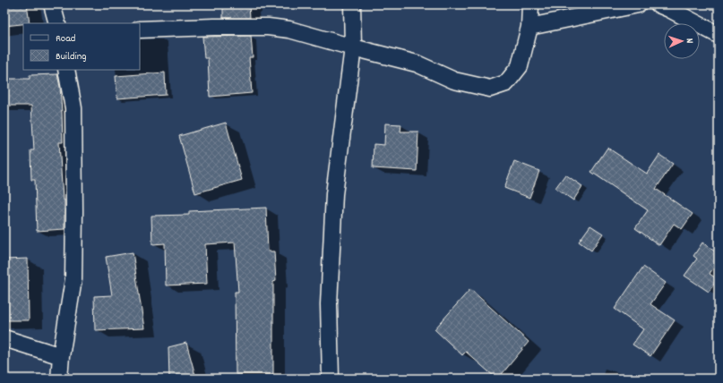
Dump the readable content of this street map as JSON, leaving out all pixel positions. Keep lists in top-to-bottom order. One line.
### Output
{"legend":["Road","Building"],"north":"right"}
